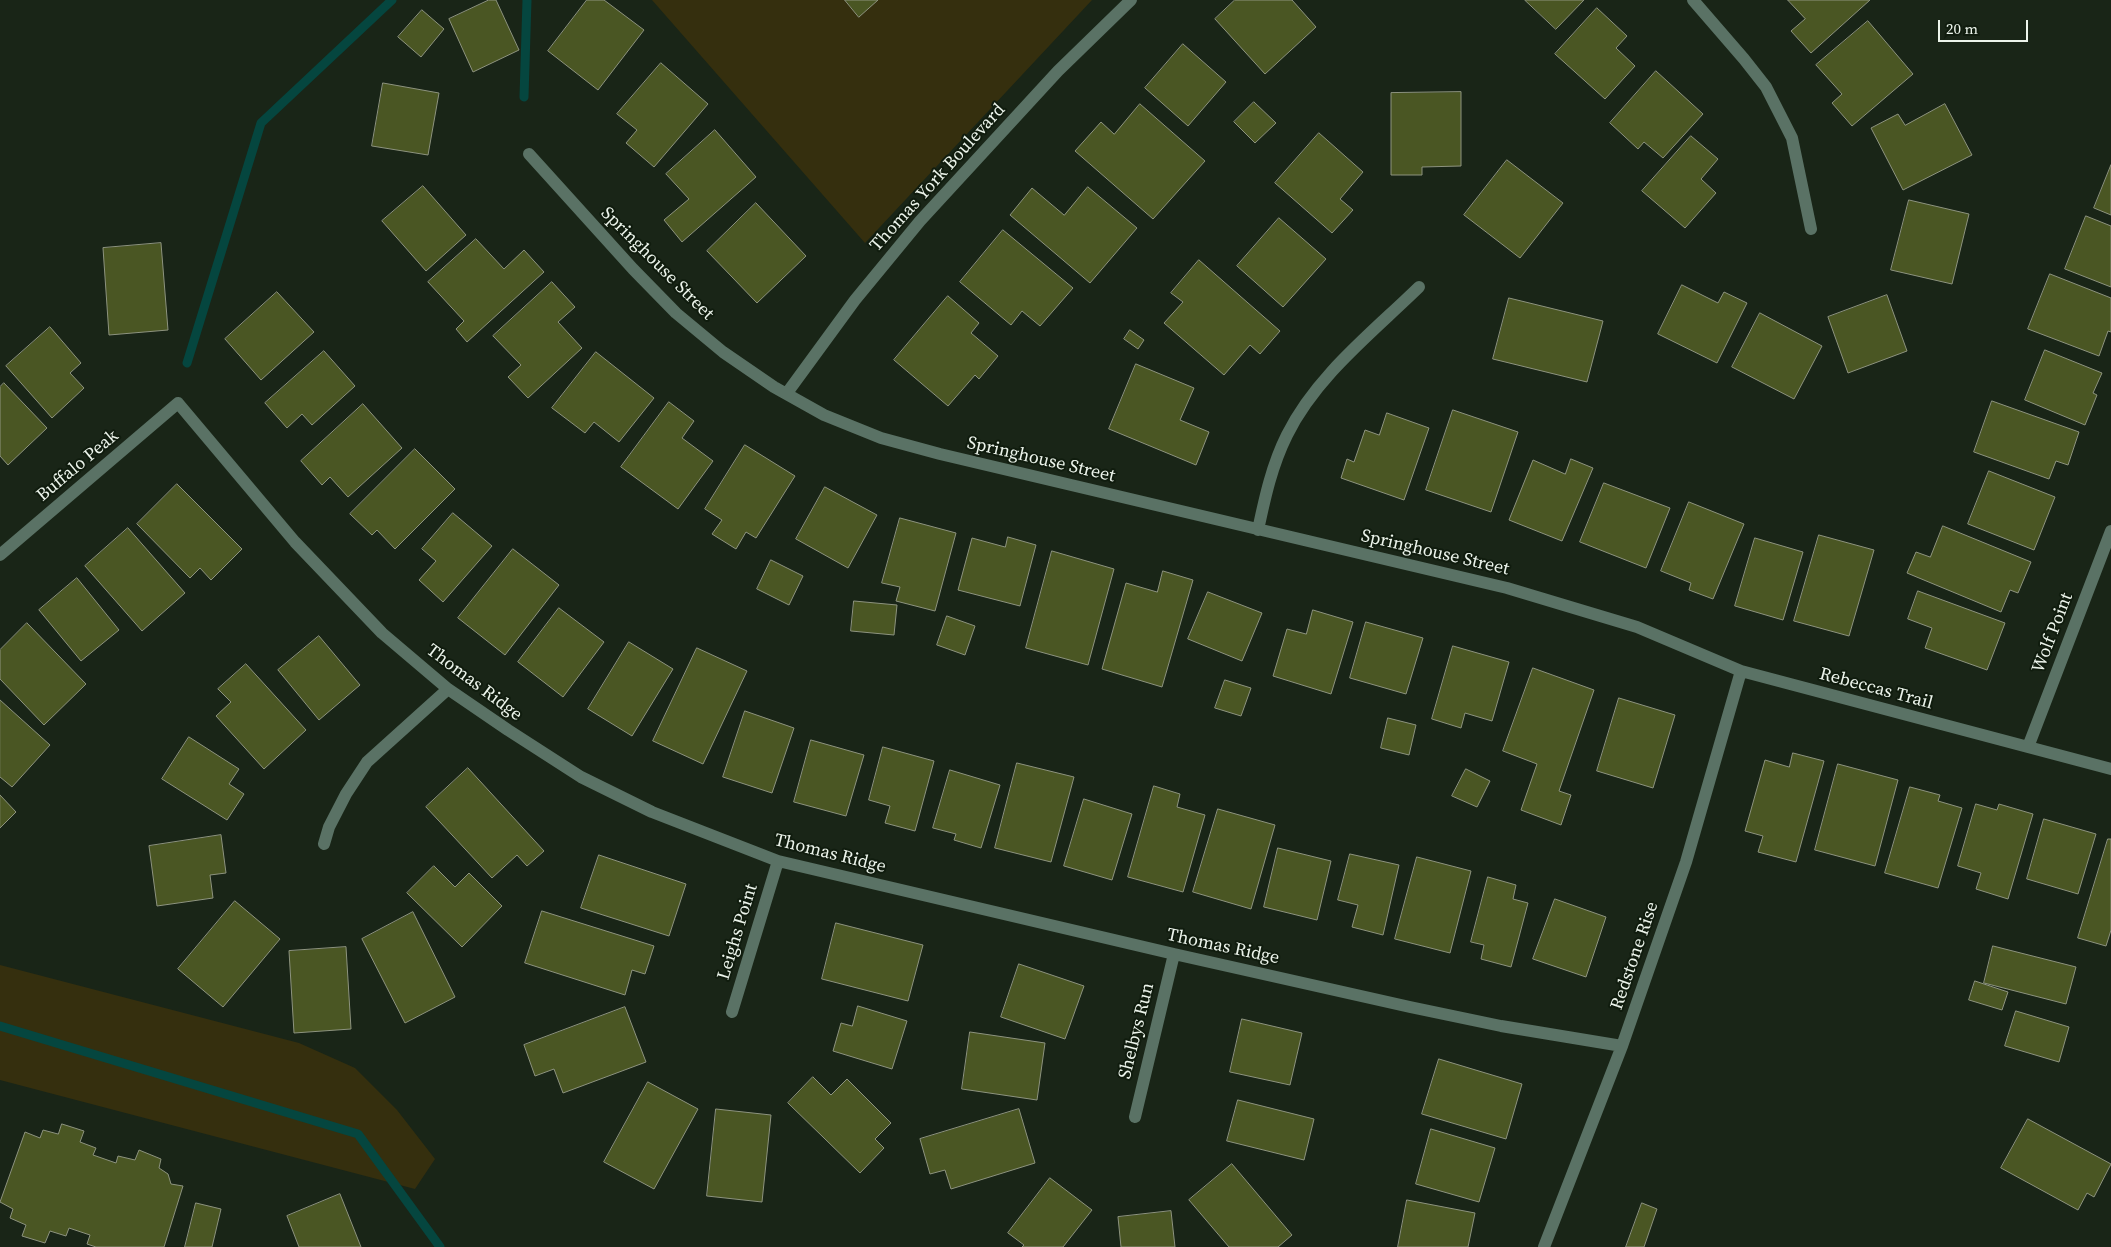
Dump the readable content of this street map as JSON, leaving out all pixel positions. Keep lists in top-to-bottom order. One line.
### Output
{"streets":{"street":["Thomas York Boulevard","Springhouse Street","Buffalo Peak","Wolf Point","Thomas Ridge","Rebeccas Trail","Leighs Point","Redstone Rise","Shelbys Run"]},"crossings":[["Thomas York Boulevard","Springhouse Street"],["Springhouse Street","Rebeccas Trail"],["Buffalo Peak","Thomas Ridge"],["Wolf Point","Rebeccas Trail"],["Thomas Ridge","Leighs Point"],["Thomas Ridge","Redstone Rise"],["Thomas Ridge","Shelbys Run"],["Rebeccas Trail","Redstone Rise"]],"scale_bar":"20 m"}
